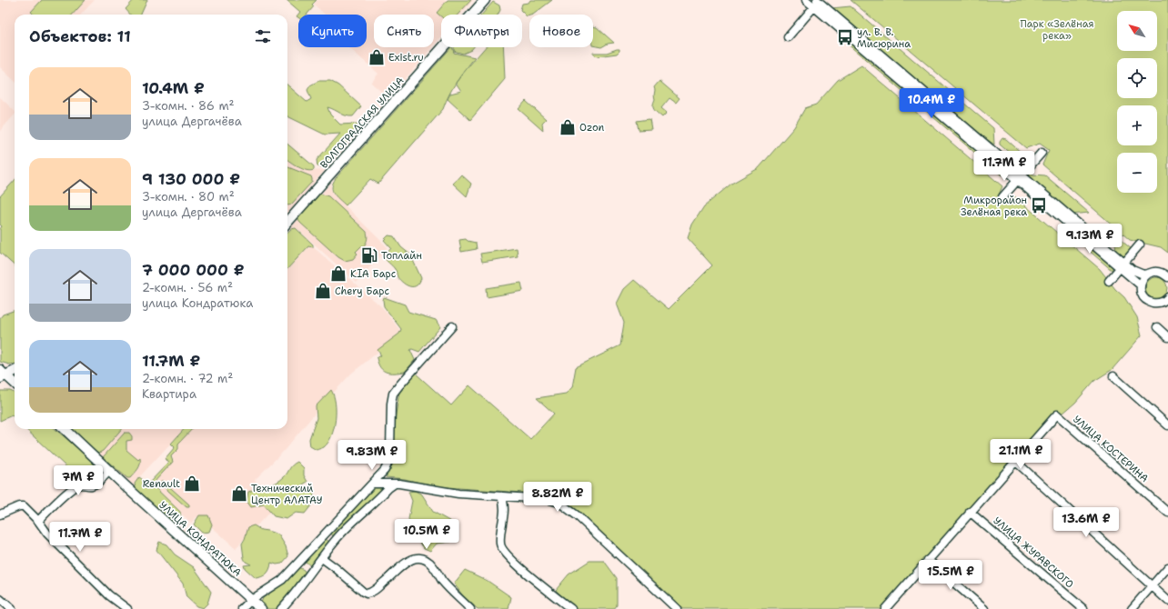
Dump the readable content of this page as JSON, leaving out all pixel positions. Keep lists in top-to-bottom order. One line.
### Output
{"streets":{"main road":["ВОЛГОГРАДСКАЯ УЛИЦА","УЛИЦА КОНДРАТЮКА"],"street":["УЛИЦА КОСТЕРИНА","УЛИЦА ЖУРАВСКОГО"]},"parks":["Парк «Зелёная река»"],"places":{"bus stop":["ул. В. В. Мисюрина","Микрорайон Зелёная река"],"shop":["Exist.ru","Ozon","KIA Барс","Chery Барс","Renault","Технический Центр АЛАТАУ"],"fuel station":["Топлайн"]},"north":"top left","page":{"map_buttons":["+","−"],"chip":["Купить","Снять","Фильтры","Новое"],"heading":"Объектов: 11","list":[{"name":"10.4M ₽","note":"3-комн. · 86 m² · улица Дергачёва"},{"name":"9 130 000 ₽","note":"3-комн. · 80 m² · улица Дергачёва"},{"name":"7 000 000 ₽","note":"2-комн. · 56 m² · улица Кондратюка"},{"name":"11.7M ₽","note":"2-комн. · 72 m² · Квартира"}],"price":["10.4M ₽","11.7M ₽","9.13M ₽","21.1M ₽","9.83M ₽","7M ₽","8.82M ₽","13.6M ₽","10.5M ₽","11.7M ₽","15.5M ₽"]}}
